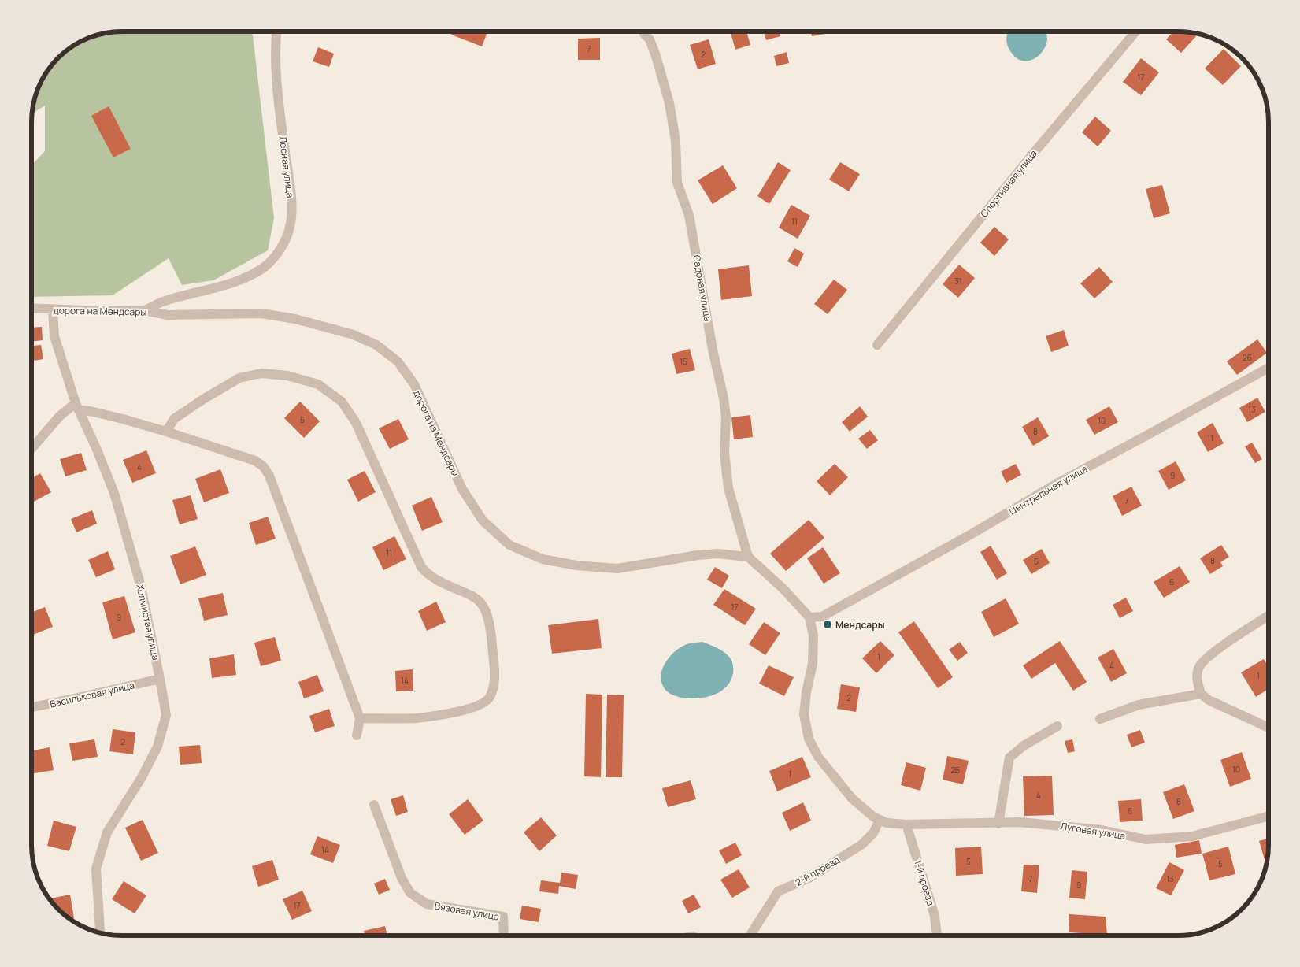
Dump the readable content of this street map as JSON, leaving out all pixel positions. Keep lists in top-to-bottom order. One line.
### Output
{"streets":{"street":["Лесная улица","Спортивная улица","Садовая улица","дорога на Мендсары","Центральная улица","Холмистая улица","Васильковая улица","Луговая улица","2-й проезд","1-й проезд","Вязовая улица"]},"crossings":[["Лесная улица","дорога на Мендсары"],["Садовая улица","дорога на Мендсары"],["дорога на Мендсары","Холмистая улица"],["Холмистая улица","Васильковая улица"],["Луговая улица","2-й проезд"],["Луговая улица","1-й проезд"]],"places":{"transit":["Мендсары"]},"house_numbers":["7","2","17","11","31","26","15","13","5","10","8","11","4","9","7","11","8","5","6","17","9","1","4","1","14","2","2","10","2Б","1","4","8","6","14","5","15","7","13","9","17"]}
